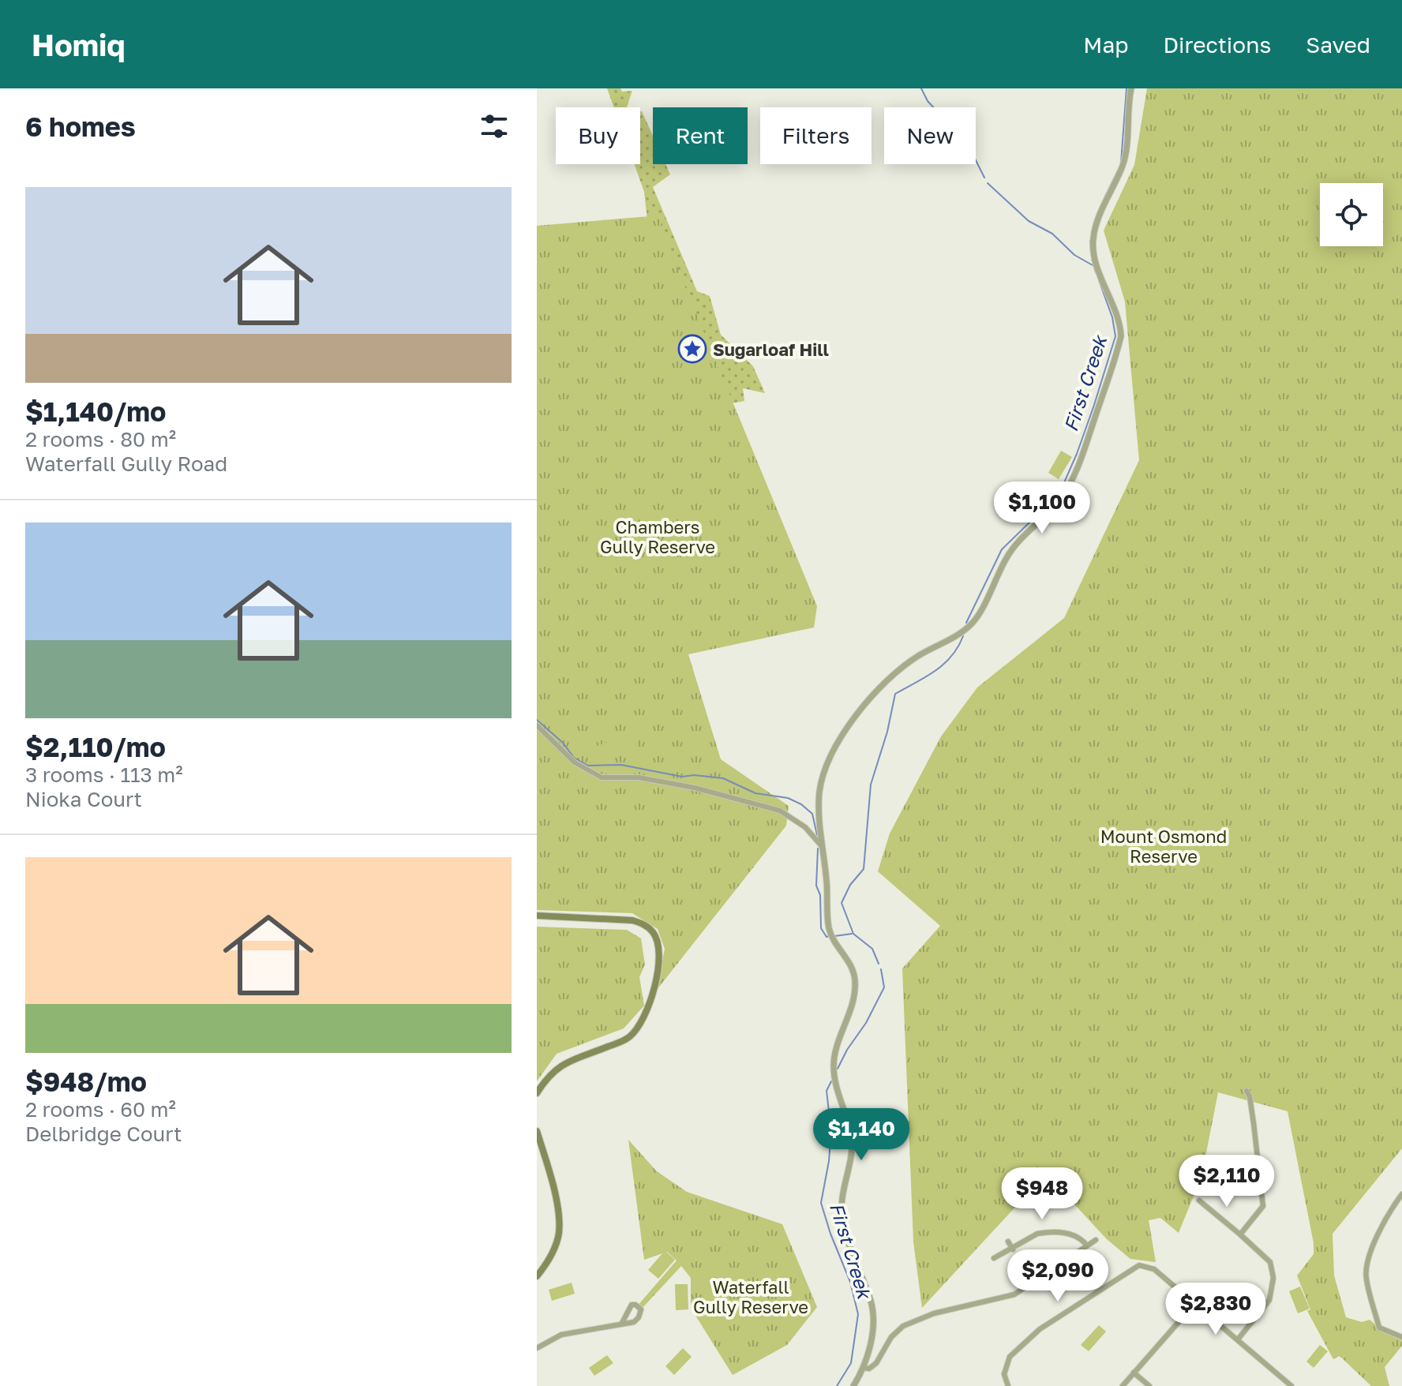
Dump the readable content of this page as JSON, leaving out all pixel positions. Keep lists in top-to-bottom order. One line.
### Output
{"water":["First Creek"],"parks":["Chambers Gully Reserve","Mount Osmond Reserve","Waterfall Gully Reserve"],"places":{"place":["Sugarloaf Hill"]},"page":{"header":"Homiq","nav":["Map","Directions","Saved"],"heading":"6 homes","chip":["Buy","Rent","Filters","New"],"list":[{"name":"$1,140/mo","note":"2 rooms · 80 m² · Waterfall Gully Road"},{"name":"$2,110/mo","note":"3 rooms · 113 m² · Nioka Court"},{"name":"$948/mo","note":"2 rooms · 60 m² · Delbridge Court"}],"price":["$1,100","$1,140","$2,110","$948","$2,090","$2,830"]}}
